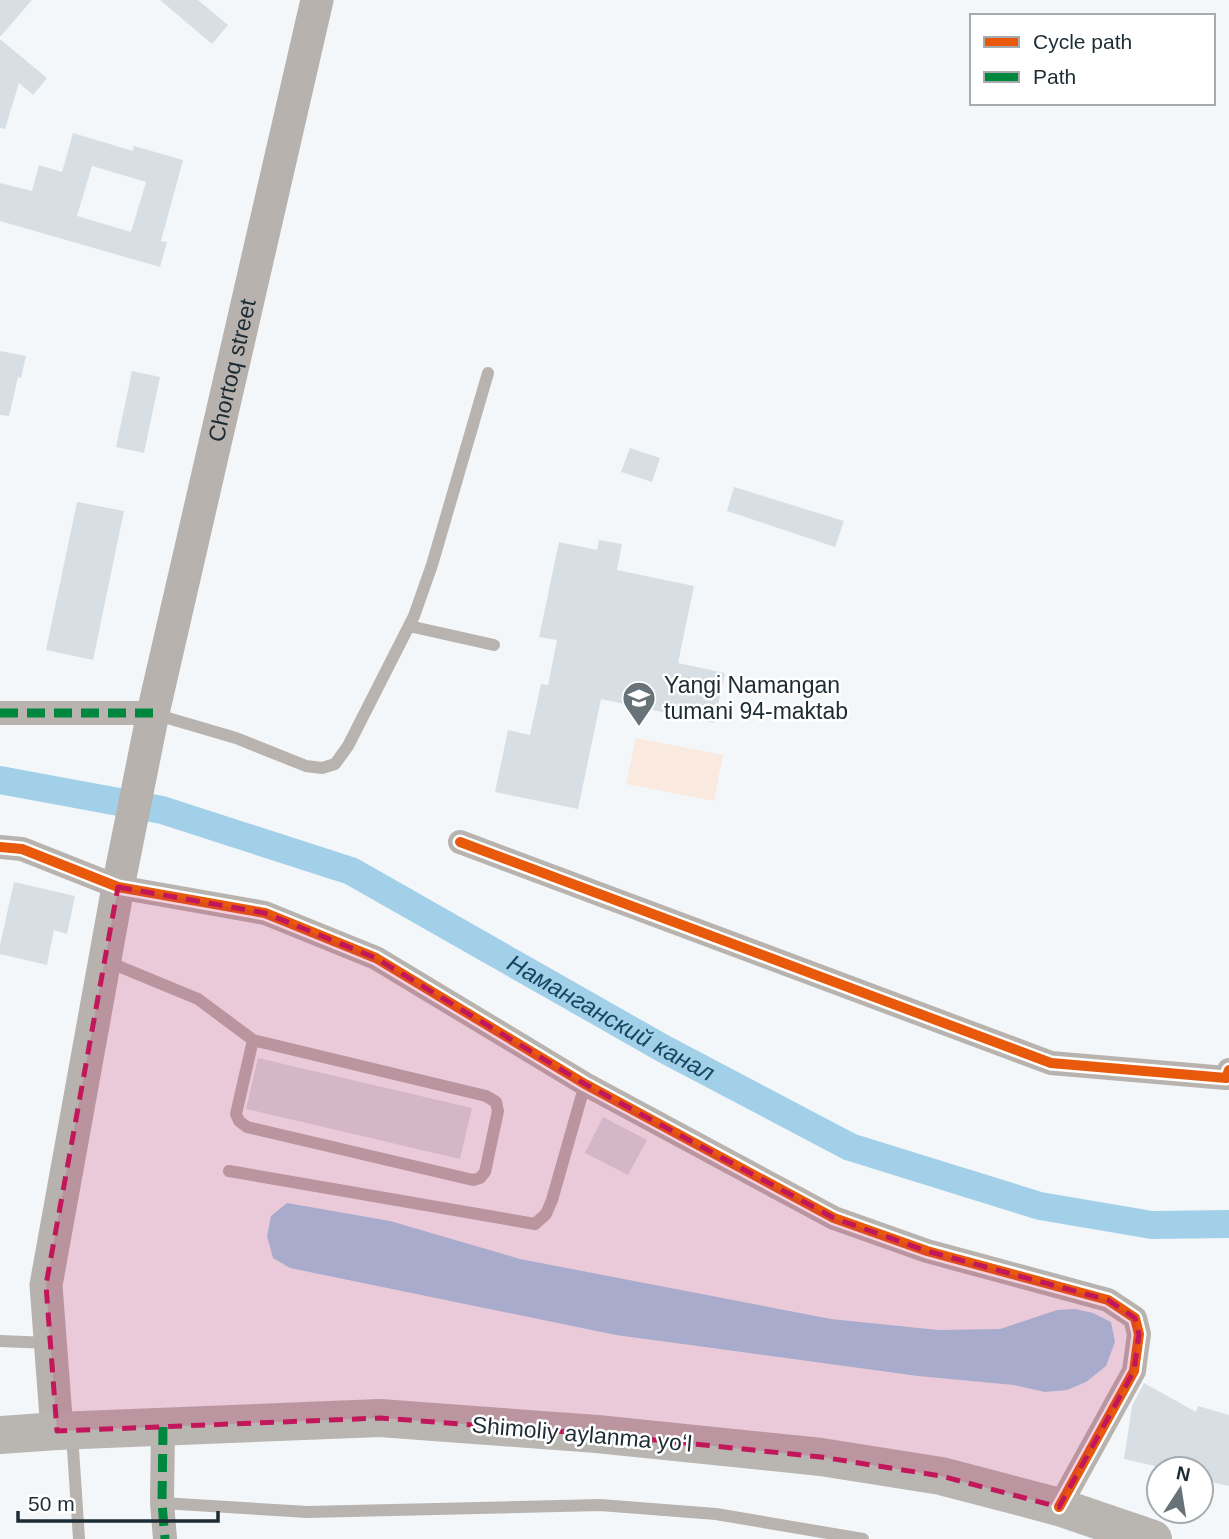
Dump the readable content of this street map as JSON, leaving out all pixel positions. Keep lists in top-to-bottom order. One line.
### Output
{"streets":{"main road":["Chortoq street","Shimoliy aylanma yoʻl"]},"crossings":[["Chortoq street","Shimoliy aylanma yoʻl"]],"water":["Наманганский канал"],"places":{"school or university":["Yangi Namangan tumani 94-maktab"]},"legend":["Cycle path","Path"],"scale_bar":"50 m","north":"top"}
